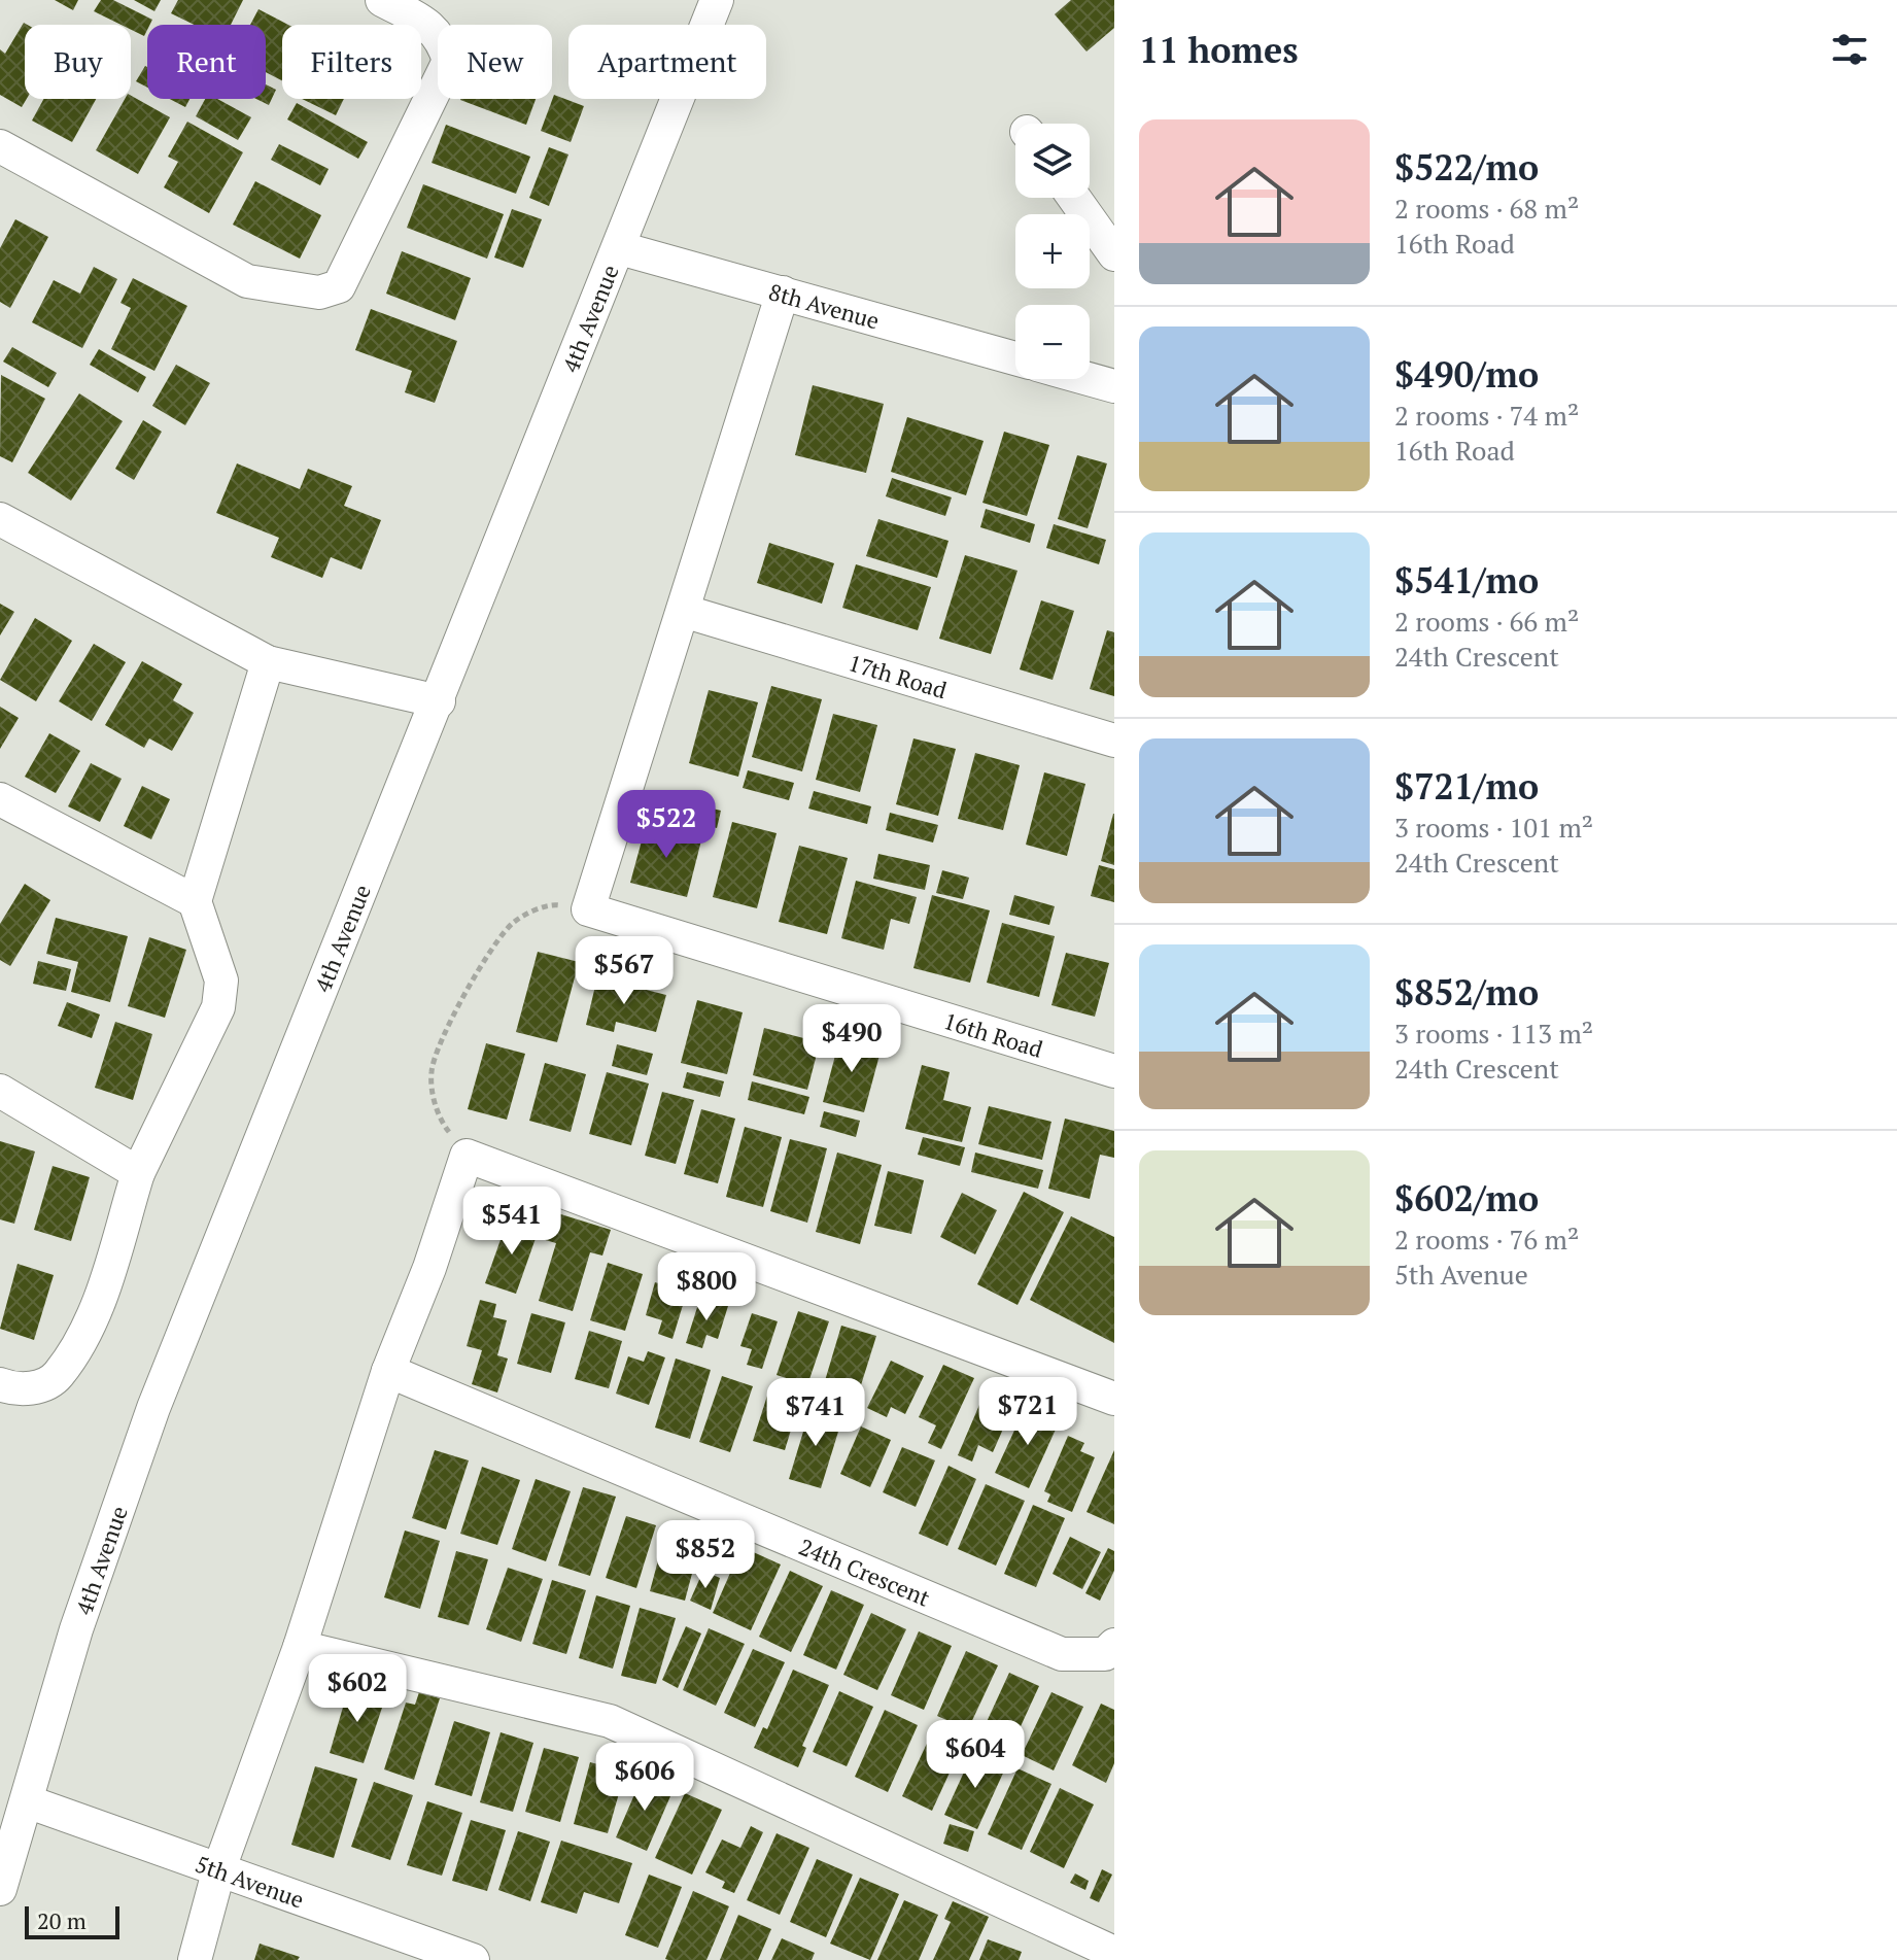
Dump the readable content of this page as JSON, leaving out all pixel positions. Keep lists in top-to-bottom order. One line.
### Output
{"streets":{"street":["8th Avenue","4th Avenue","17th Road","16th Road","24th Crescent","5th Avenue"]},"crossings":[["8th Avenue","4th Avenue"],["4th Avenue","5th Avenue"]],"scale_bar":"20 m","page":{"heading":"11 homes","chip":["Buy","Rent","Filters","New","Apartment"],"list":[{"name":"$522/mo","note":"2 rooms · 68 m² · 16th Road"},{"name":"$490/mo","note":"2 rooms · 74 m² · 16th Road"},{"name":"$541/mo","note":"2 rooms · 66 m² · 24th Crescent"},{"name":"$721/mo","note":"3 rooms · 101 m² · 24th Crescent"},{"name":"$852/mo","note":"3 rooms · 113 m² · 24th Crescent"},{"name":"$602/mo","note":"2 rooms · 76 m² · 5th Avenue"}],"map_buttons":["+","−"],"price":["$522","$567","$490","$541","$800","$721","$741","$852","$602","$604","$606"],"scale":"20 m"}}
